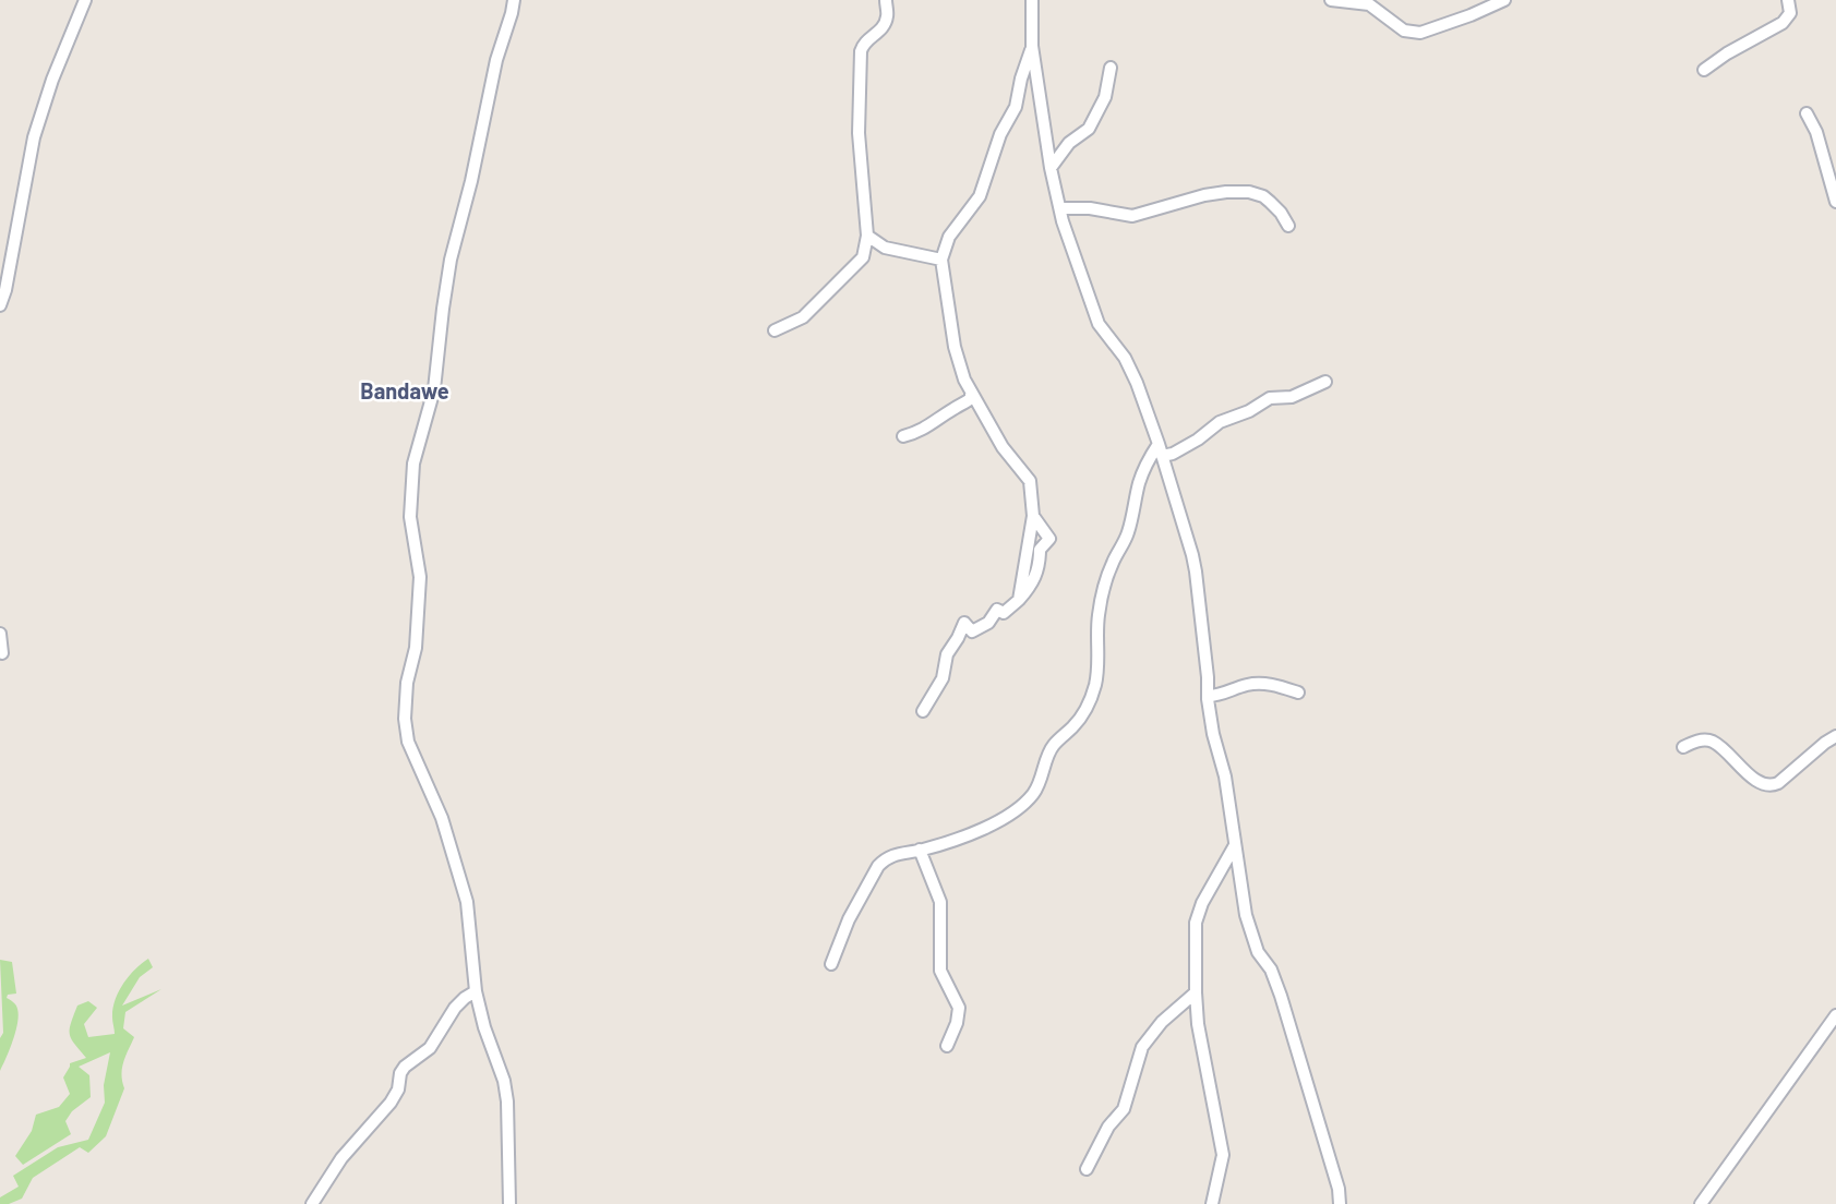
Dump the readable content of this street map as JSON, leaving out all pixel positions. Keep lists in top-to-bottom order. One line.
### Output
{"districts":["Bandawe"]}
